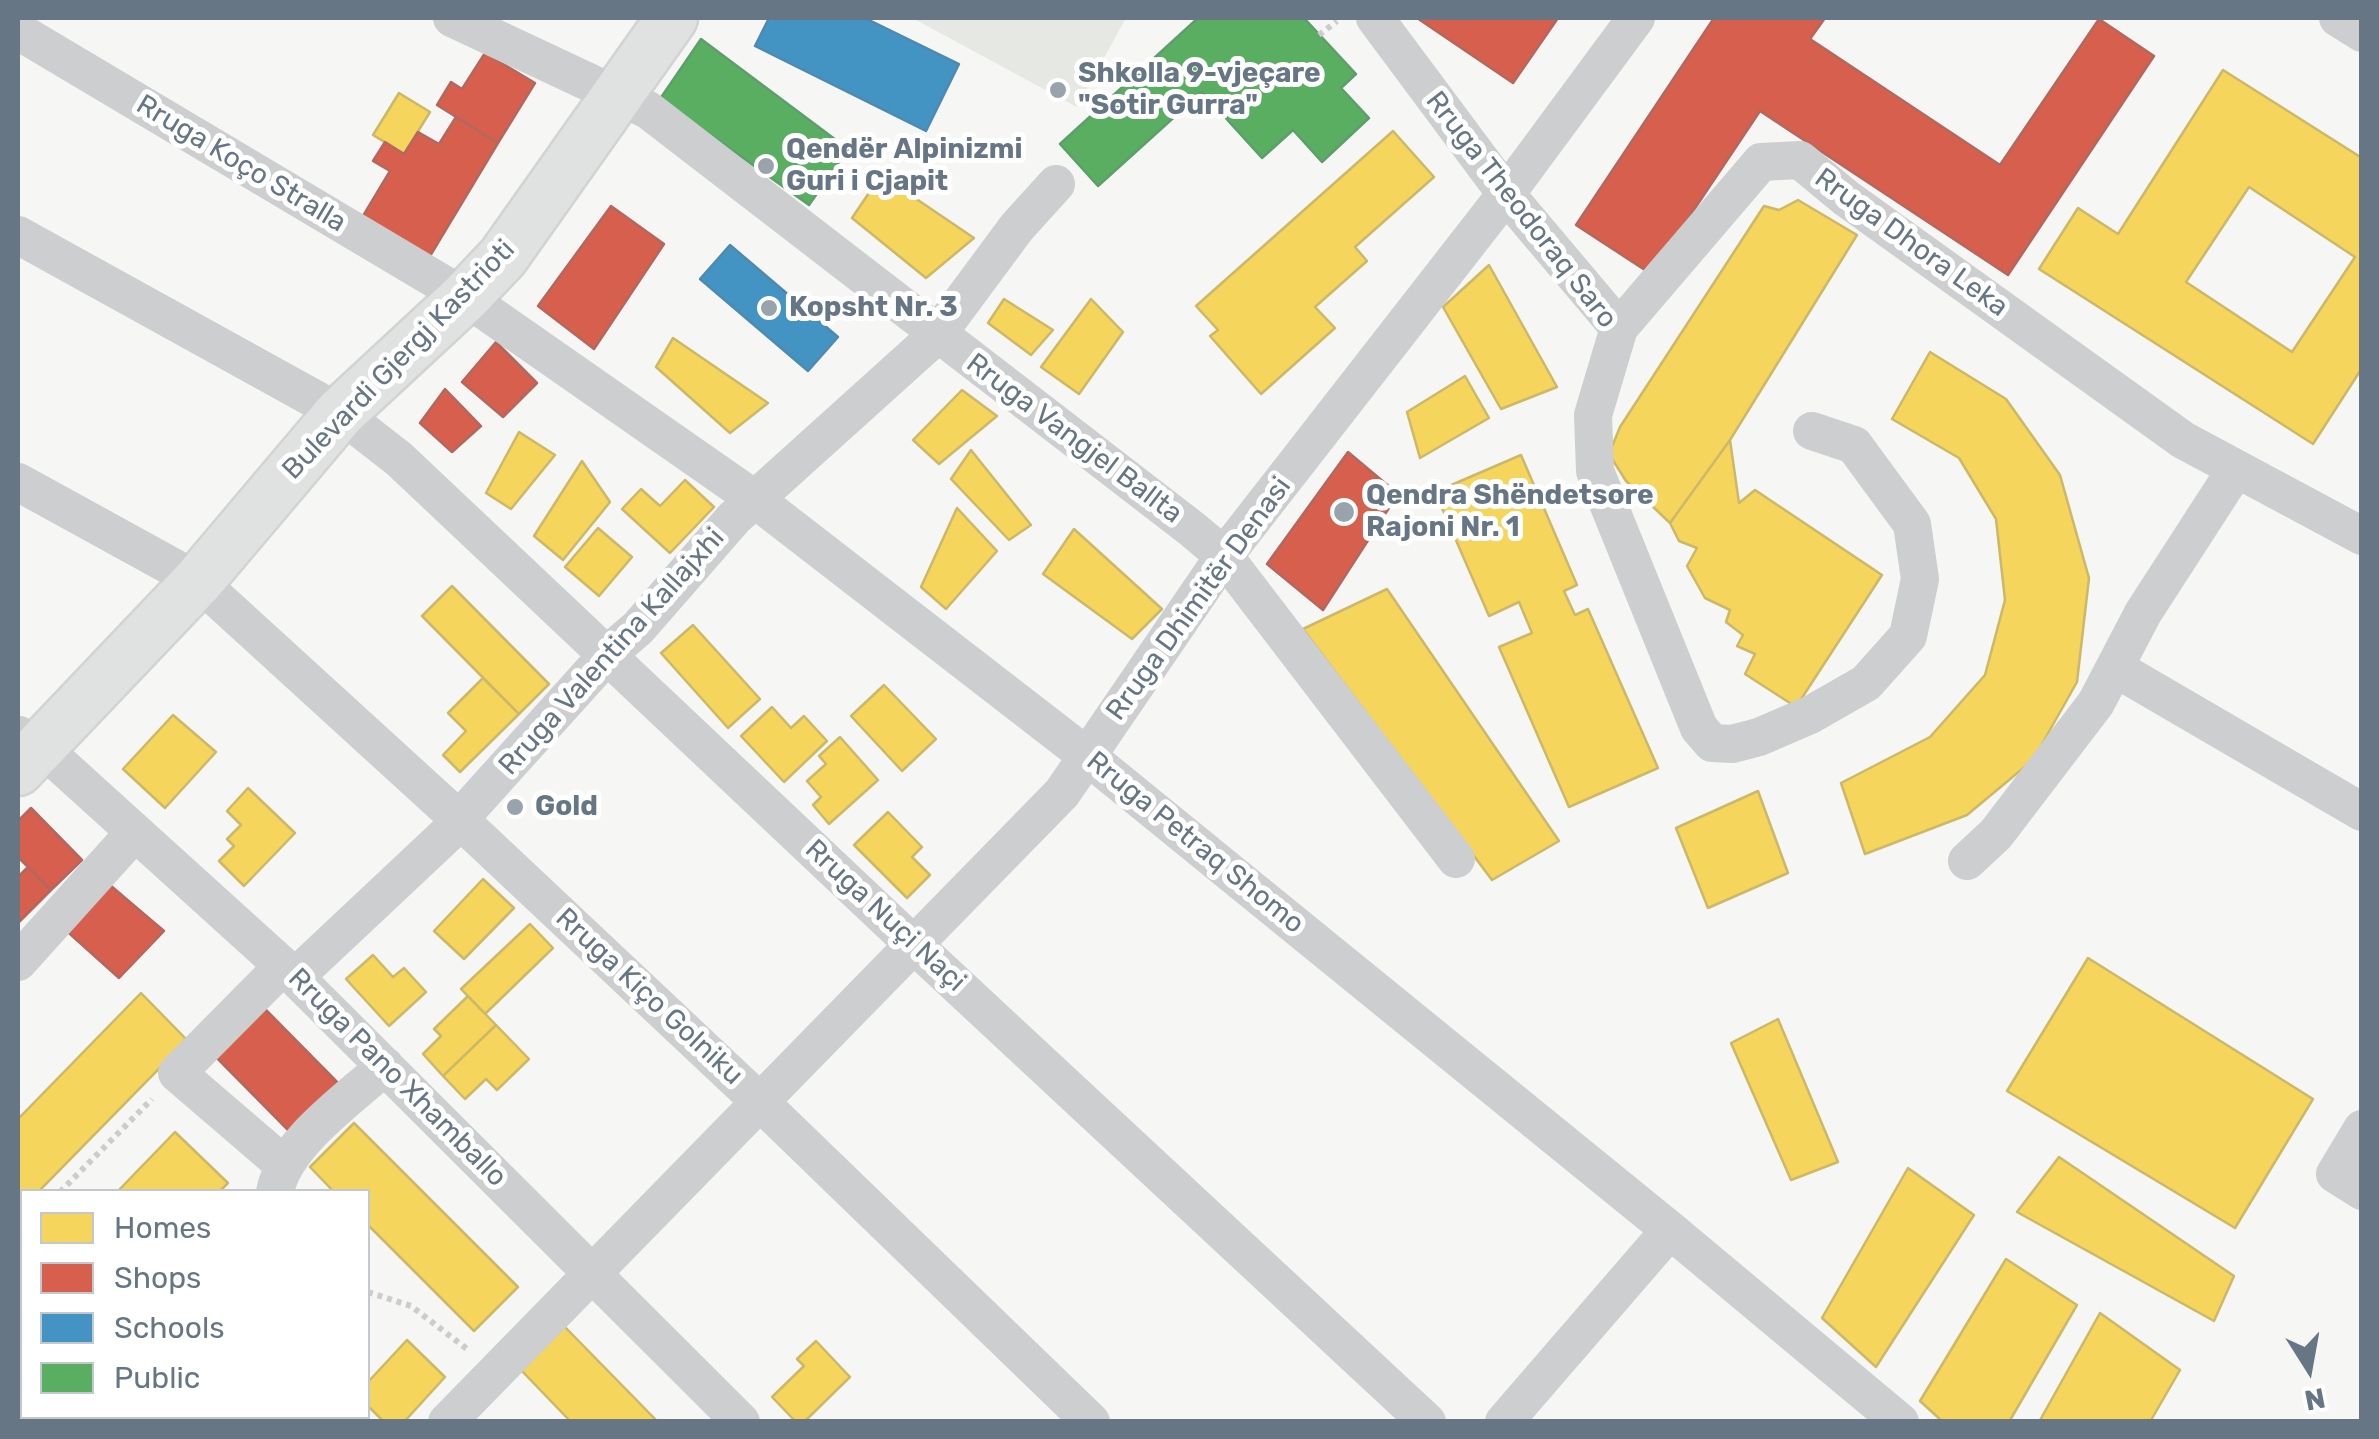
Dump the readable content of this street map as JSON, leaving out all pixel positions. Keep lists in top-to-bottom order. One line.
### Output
{"streets":{"main road":["Bulevardi Gjergj Kastrioti"],"street":["Rruga Koço Stralla","Rruga Theodoraq Saro","Rruga Dhora Leka","Rruga Vangjel Ballta","Rruga Dhimitër Denasi","Rruga Valentina Kallajxhi","Rruga Petraq Shomo","Rruga Nuçi Naçi","Rruga Kiço Golniku","Rruga Pano Xhamballo"]},"crossings":[["Rruga Koço Stralla","Bulevardi Gjergj Kastrioti"],["Rruga Koço Stralla","Rruga Petraq Shomo"],["Rruga Theodoraq Saro","Rruga Dhora Leka"],["Rruga Theodoraq Saro","Rruga Dhimitër Denasi"],["Bulevardi Gjergj Kastrioti","Rruga Vangjel Ballta"],["Bulevardi Gjergj Kastrioti","Rruga Petraq Shomo"],["Bulevardi Gjergj Kastrioti","Rruga Nuçi Naçi"],["Bulevardi Gjergj Kastrioti","Rruga Kiço Golniku"],["Bulevardi Gjergj Kastrioti","Rruga Pano Xhamballo"],["Rruga Vangjel Ballta","Rruga Dhimitër Denasi"],["Rruga Vangjel Ballta","Rruga Valentina Kallajxhi"],["Rruga Dhimitër Denasi","Rruga Petraq Shomo"],["Rruga Dhimitër Denasi","Rruga Nuçi Naçi"],["Rruga Dhimitër Denasi","Rruga Kiço Golniku"],["Rruga Dhimitër Denasi","Rruga Pano Xhamballo"],["Rruga Valentina Kallajxhi","Rruga Petraq Shomo"],["Rruga Valentina Kallajxhi","Rruga Nuçi Naçi"],["Rruga Valentina Kallajxhi","Rruga Kiço Golniku"],["Rruga Valentina Kallajxhi","Rruga Pano Xhamballo"]],"places":["Shkolla 9-vjeçare \"Sotir Gurra\"","Qendër Alpinizmi Guri i Cjapit","Kopsht Nr. 3","Qendra Shëndetsore Rajoni Nr. 1","Gold"],"legend":["Homes","Shops","Schools","Public"],"north":"bottom"}
